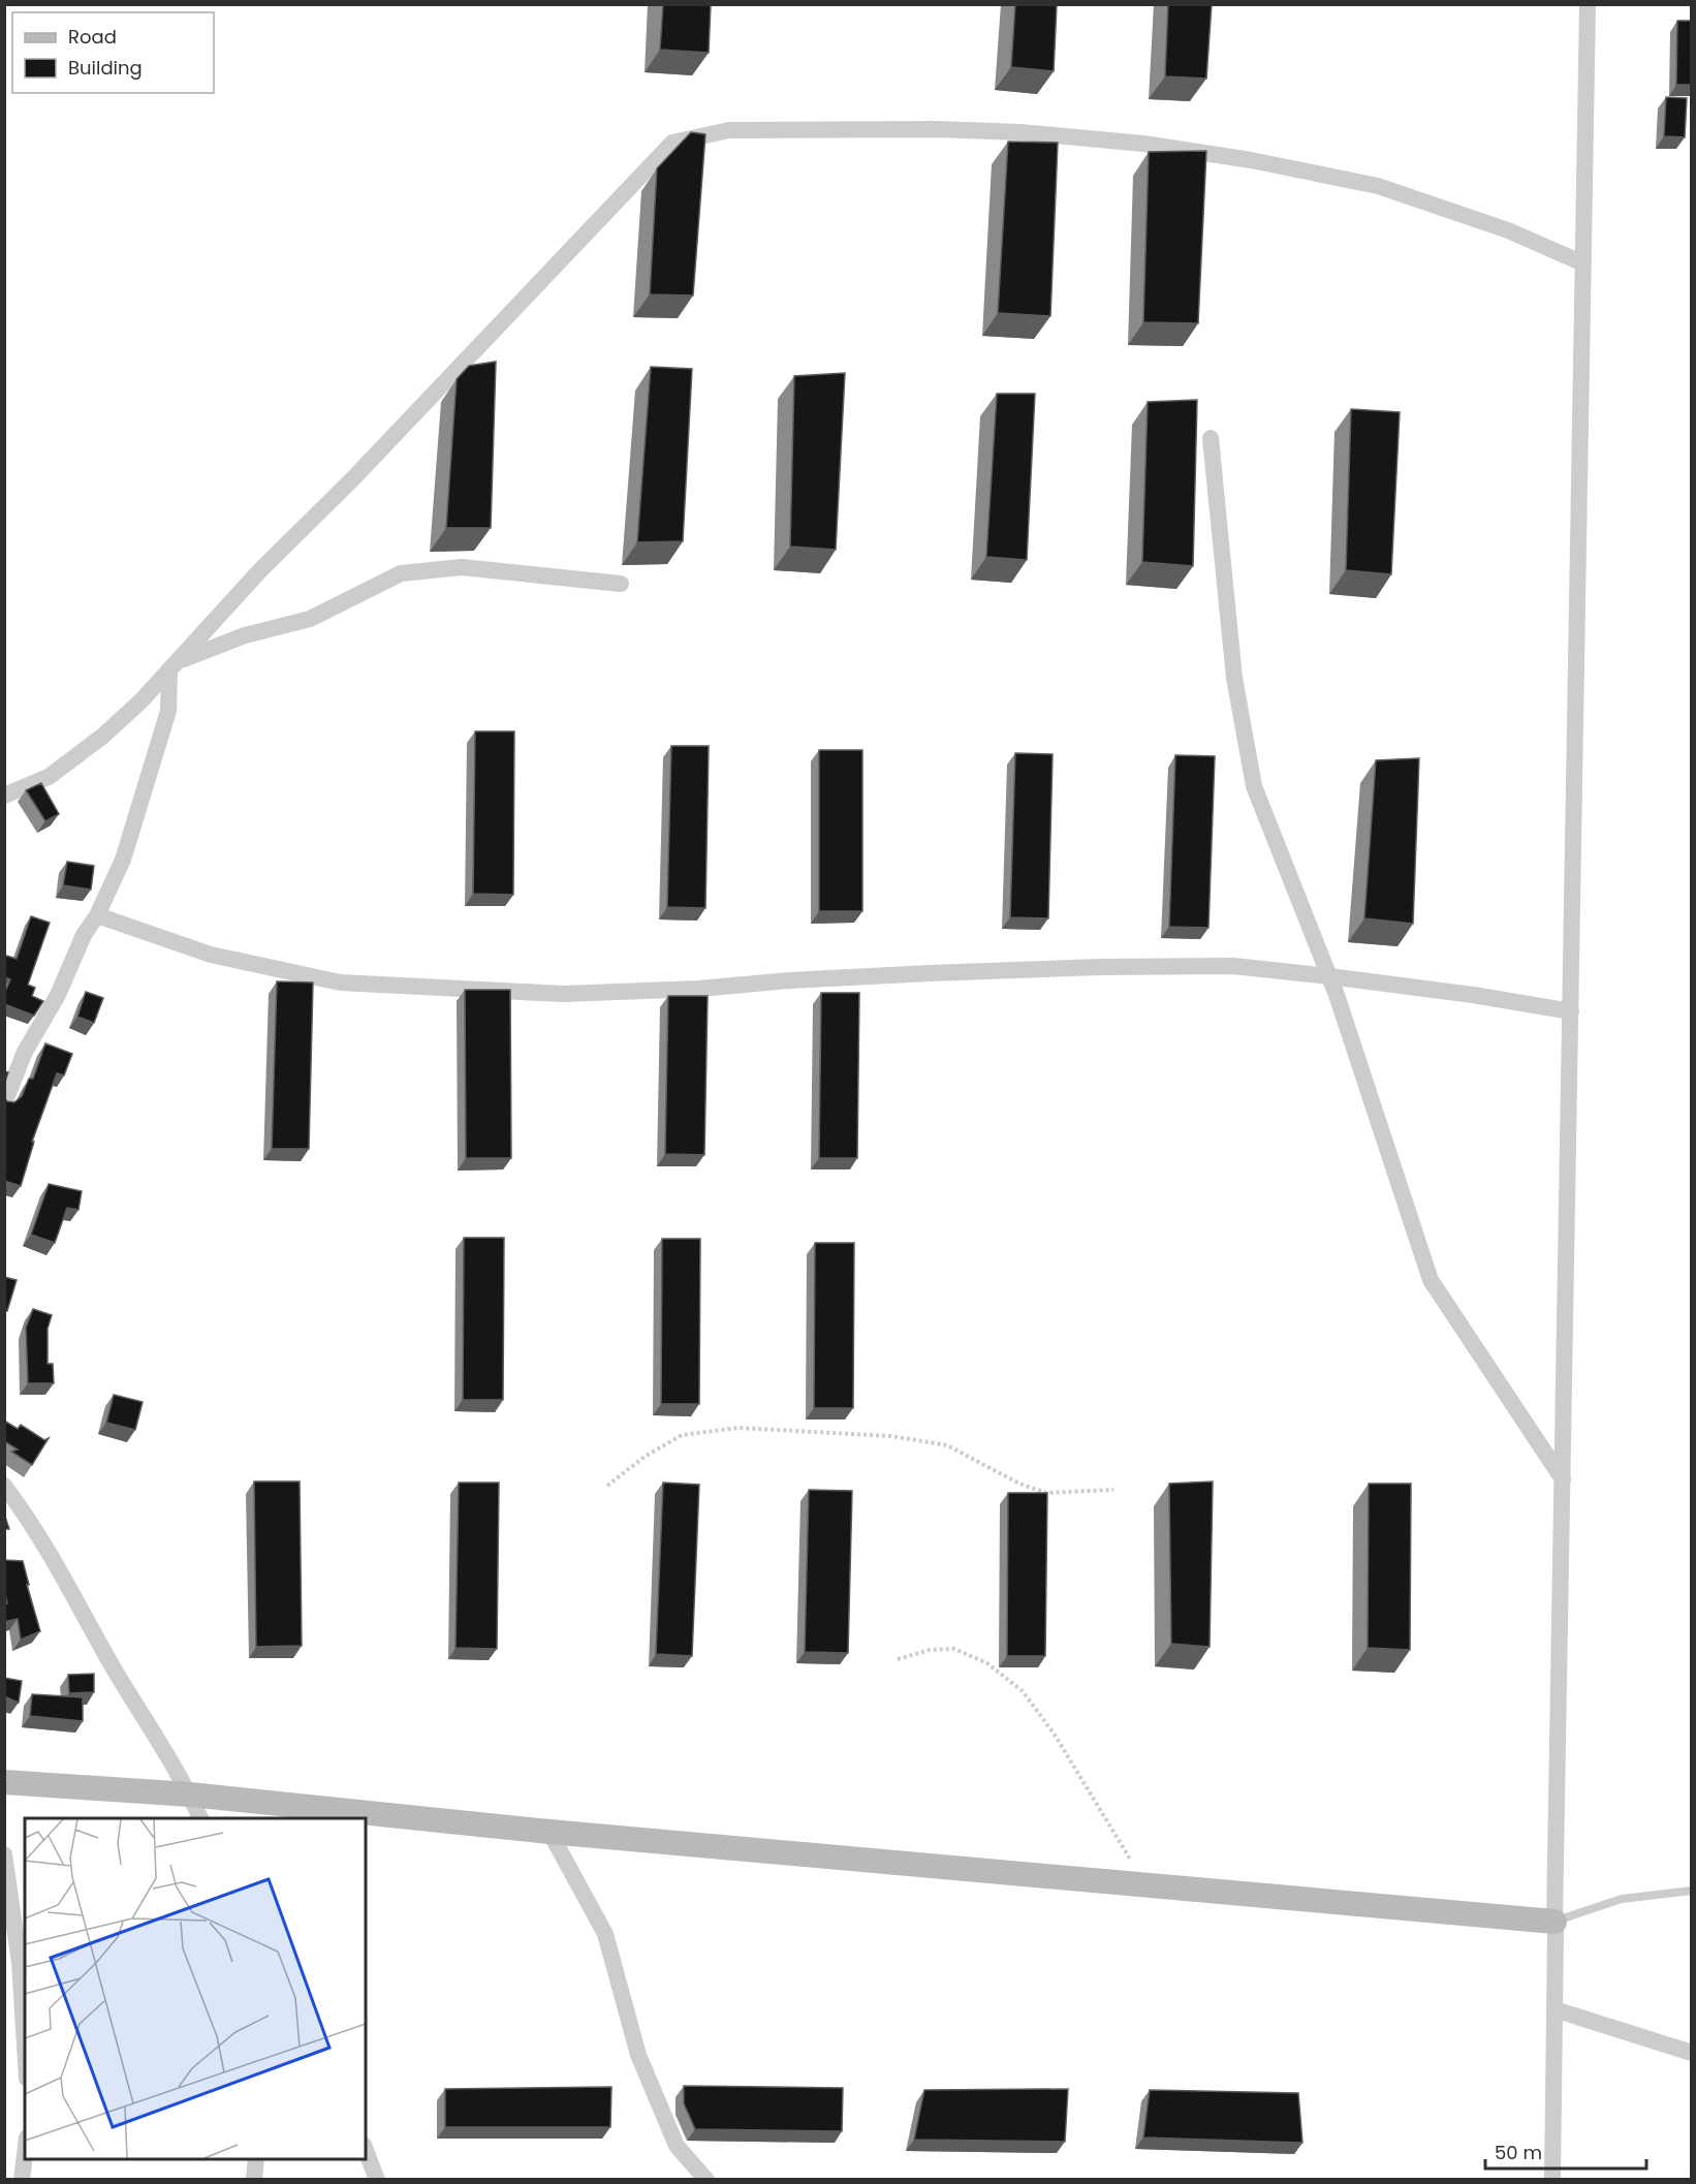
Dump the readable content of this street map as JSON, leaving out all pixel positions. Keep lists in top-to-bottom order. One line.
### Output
{"legend":["Road","Building"],"scale_bar":"50 m"}
